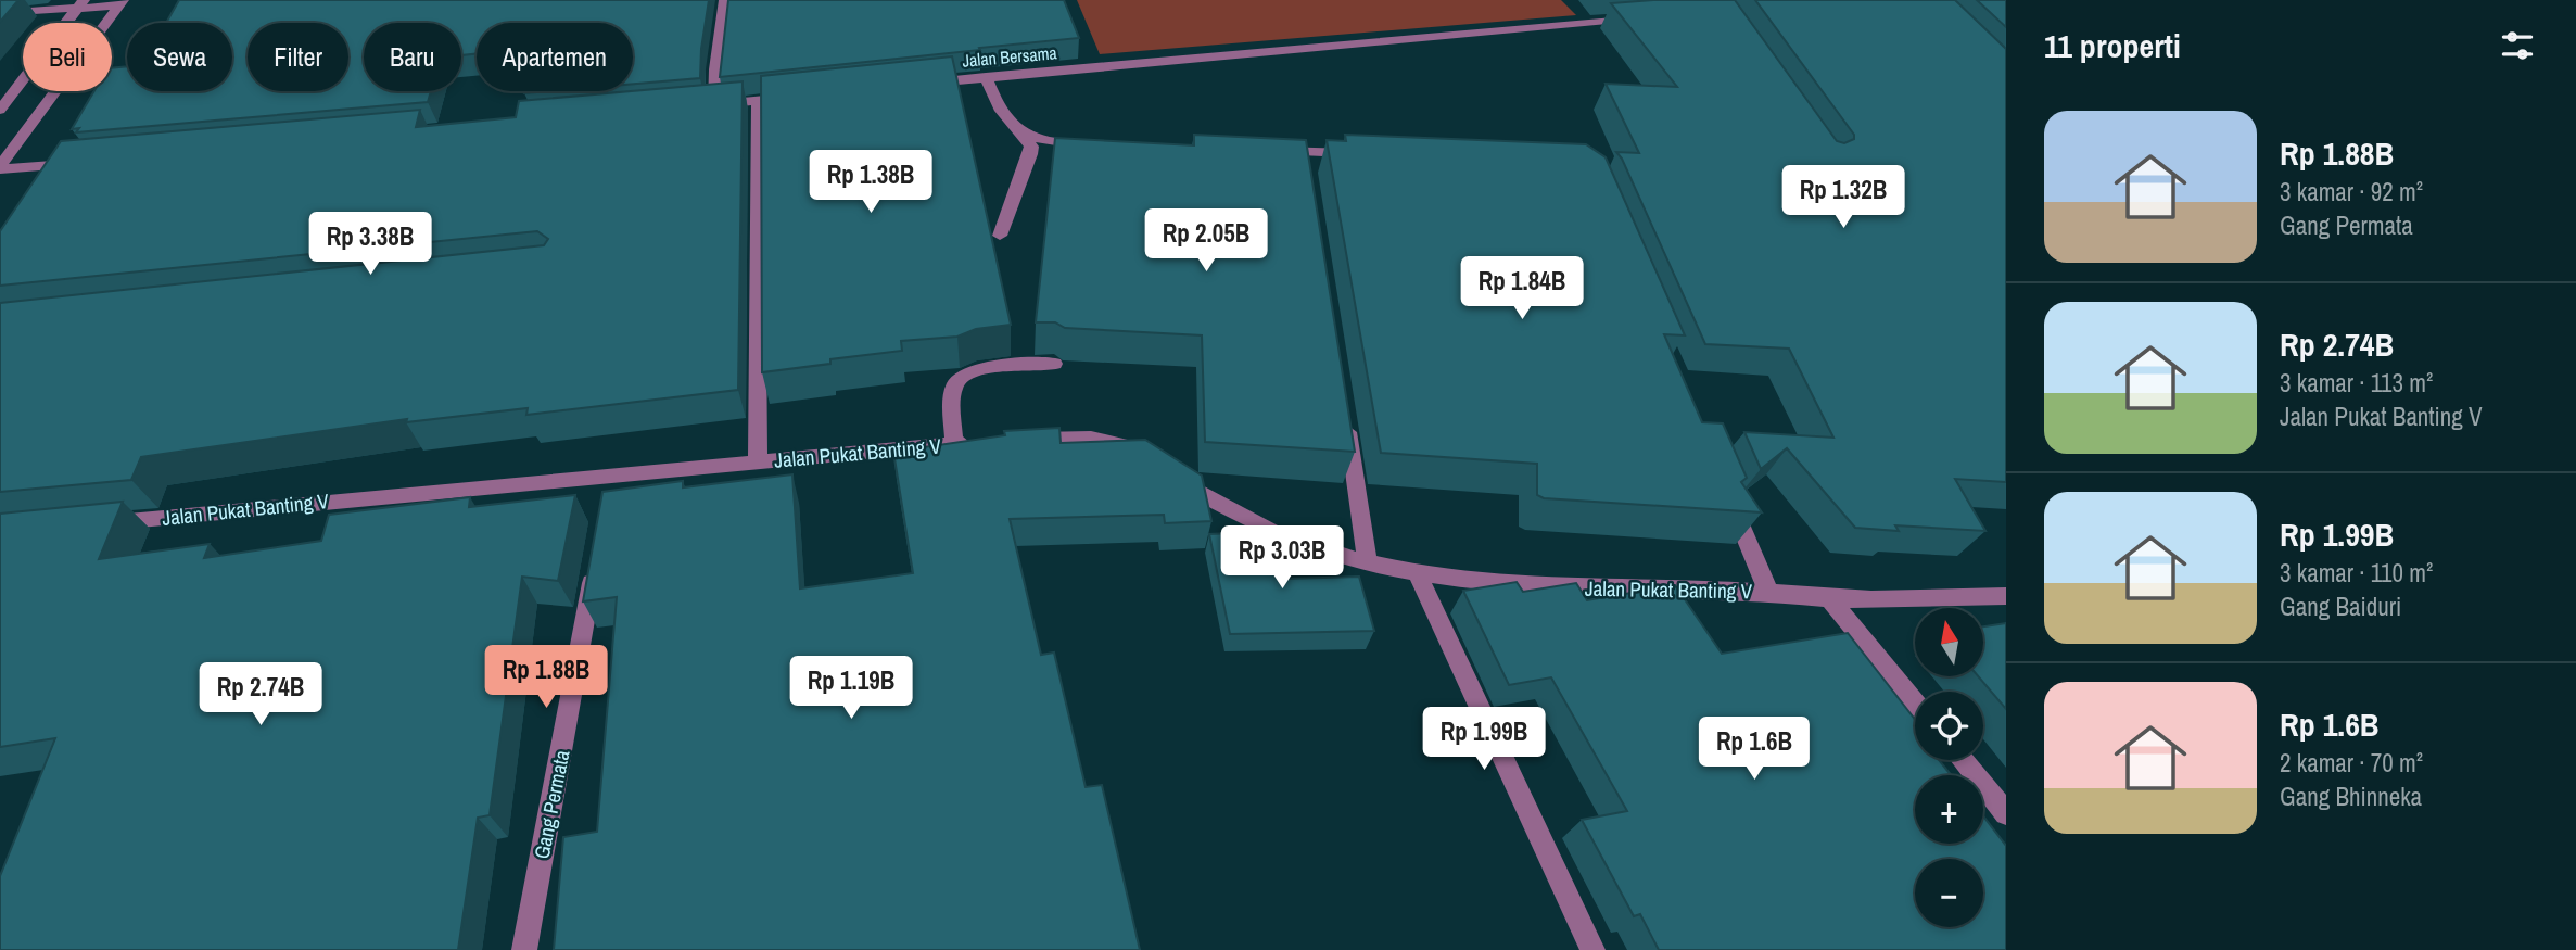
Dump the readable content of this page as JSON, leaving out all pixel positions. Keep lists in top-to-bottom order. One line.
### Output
{"streets":{"street":["Jalan Bersama","Jalan Pukat Banting V","Gang Permata"]},"north":"top","page":{"heading":"11 properti","chip":["Beli","Sewa","Filter","Baru","Apartemen"],"list":[{"name":"Rp 1.88B","note":"3 kamar · 92 m² · Gang Permata"},{"name":"Rp 2.74B","note":"3 kamar · 113 m² · Jalan Pukat Banting V"},{"name":"Rp 1.99B","note":"3 kamar · 110 m² · Gang Baiduri"},{"name":"Rp 1.6B","note":"2 kamar · 70 m² · Gang Bhinneka"}],"price":["Rp 1.38B","Rp 1.32B","Rp 2.05B","Rp 3.38B","Rp 1.84B","Rp 3.03B","Rp 1.88B","Rp 1.19B","Rp 2.74B","Rp 1.99B","Rp 1.6B"],"map_buttons":["+","−"]}}
